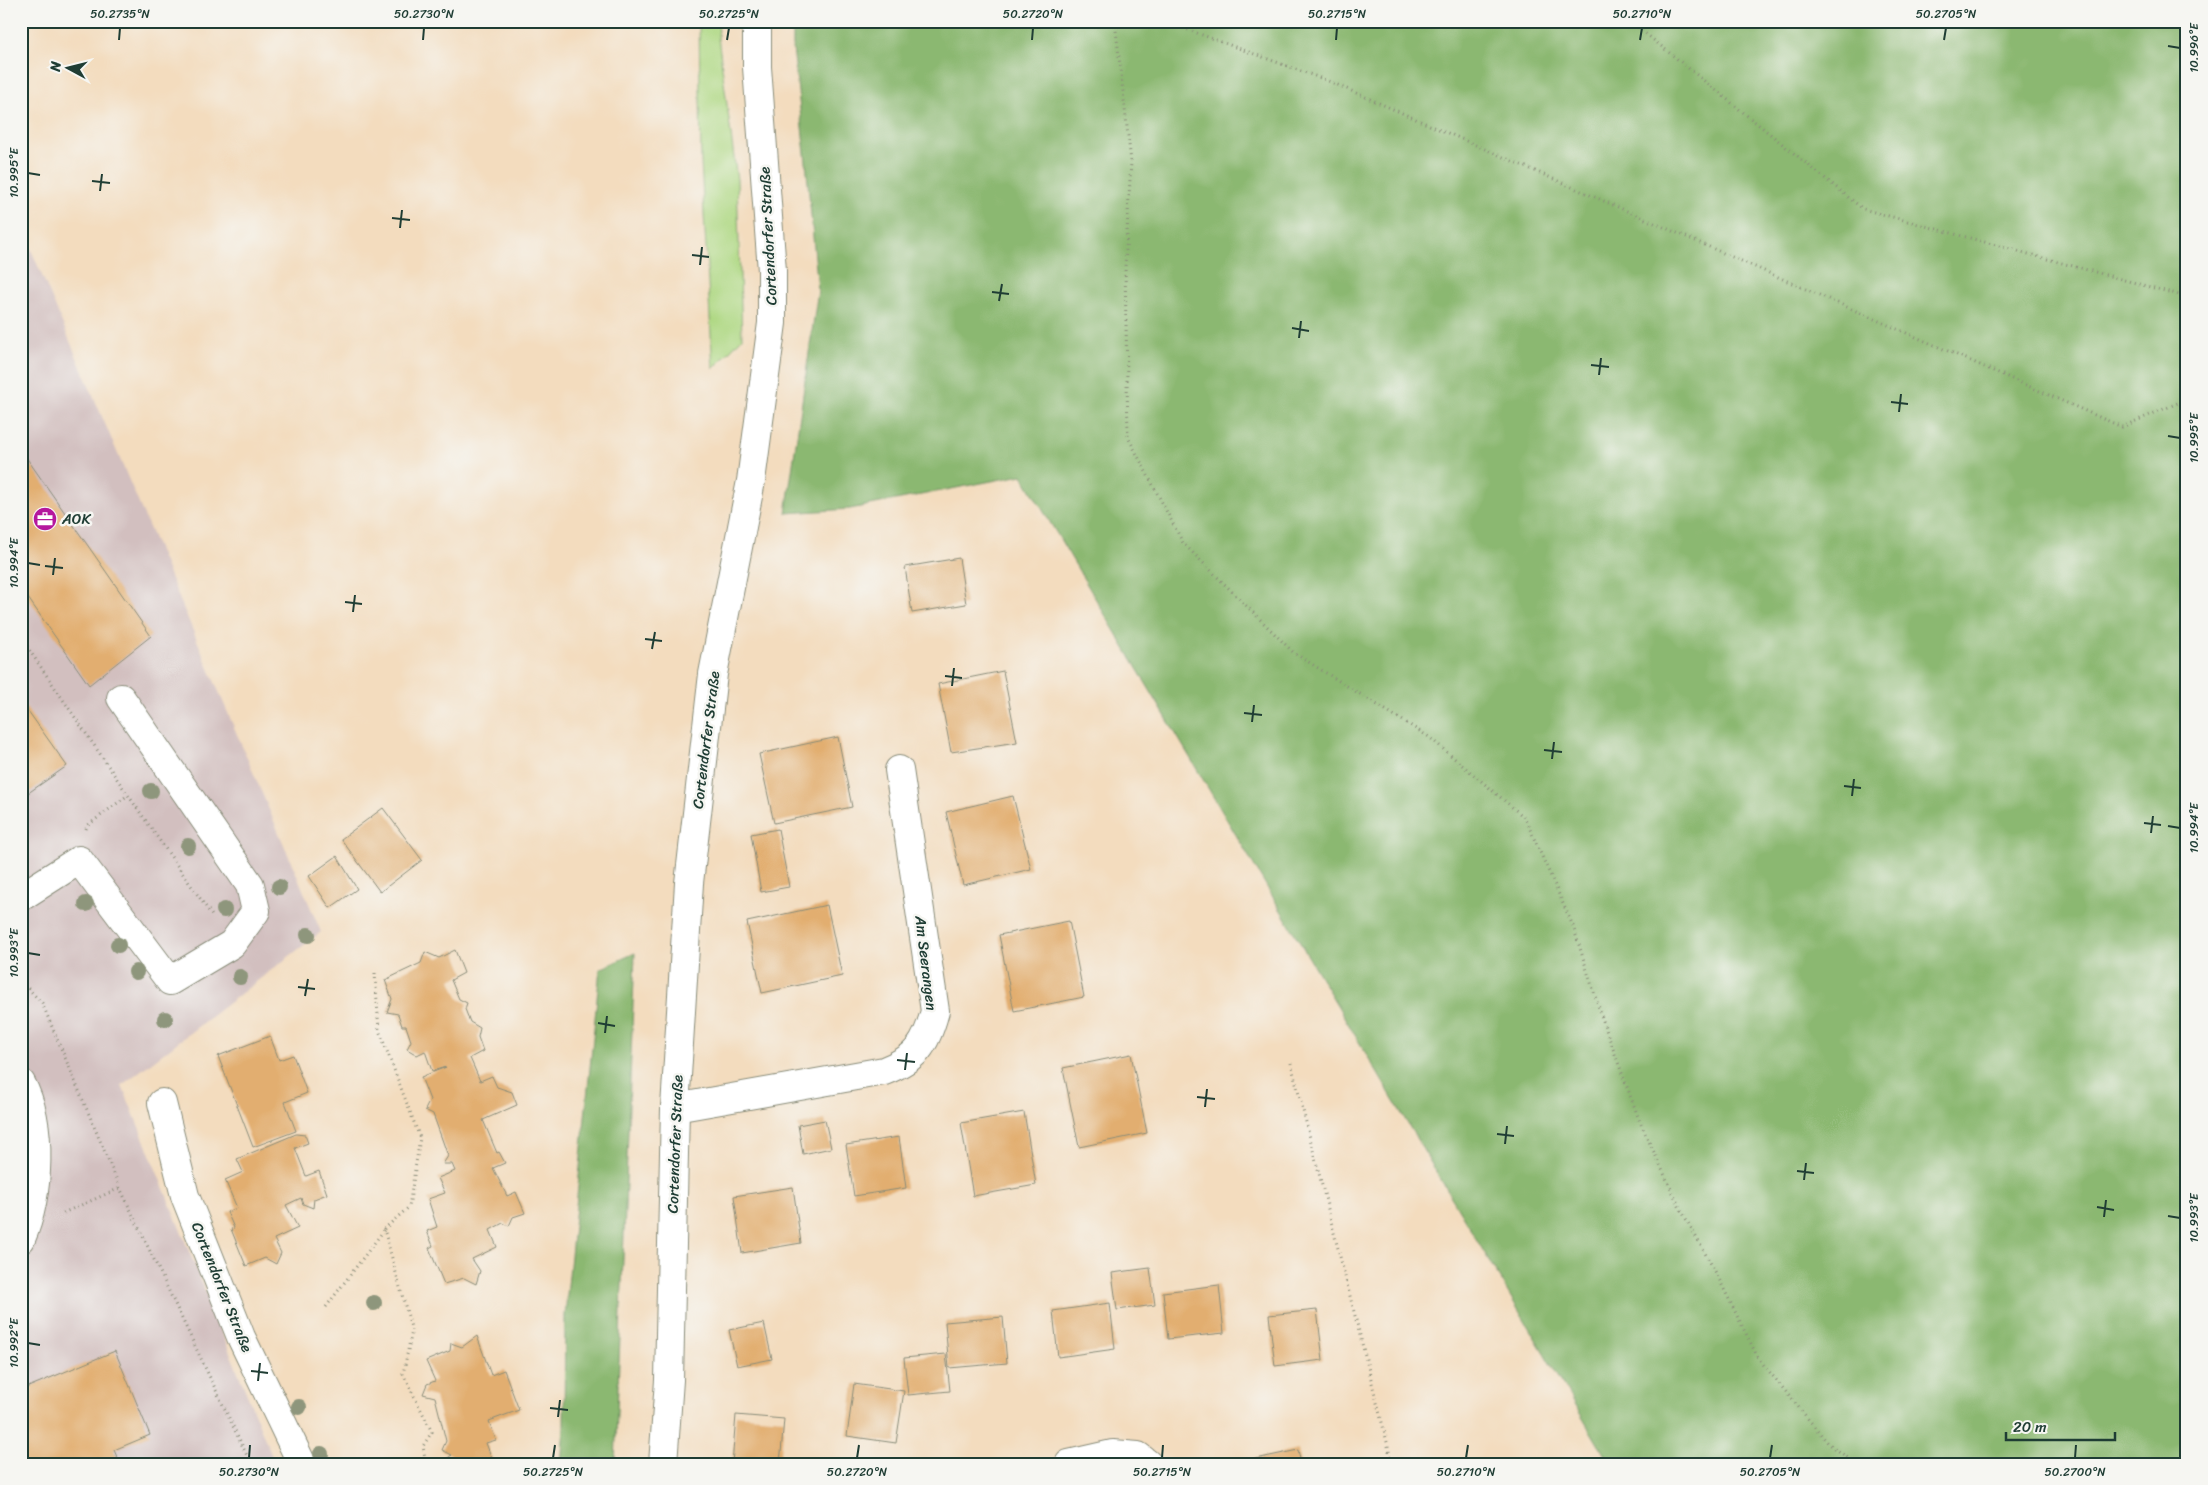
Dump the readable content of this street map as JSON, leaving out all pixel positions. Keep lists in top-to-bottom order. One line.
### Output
{"streets":{"street":["Cortendorfer Straße","Am Seerangen"]},"crossings":[["Cortendorfer Straße","Am Seerangen"]],"places":{"office":["AOK"]},"scale_bar":"20 m","north":"left","coordinates":["50.2735°N","50.2730°N","50.2725°N","50.2720°N","50.2715°N","50.2710°N","50.2705°N","10.996°E","10.995°E","10.994°E","10.993°E","10.992°E","50.2700°N"]}
